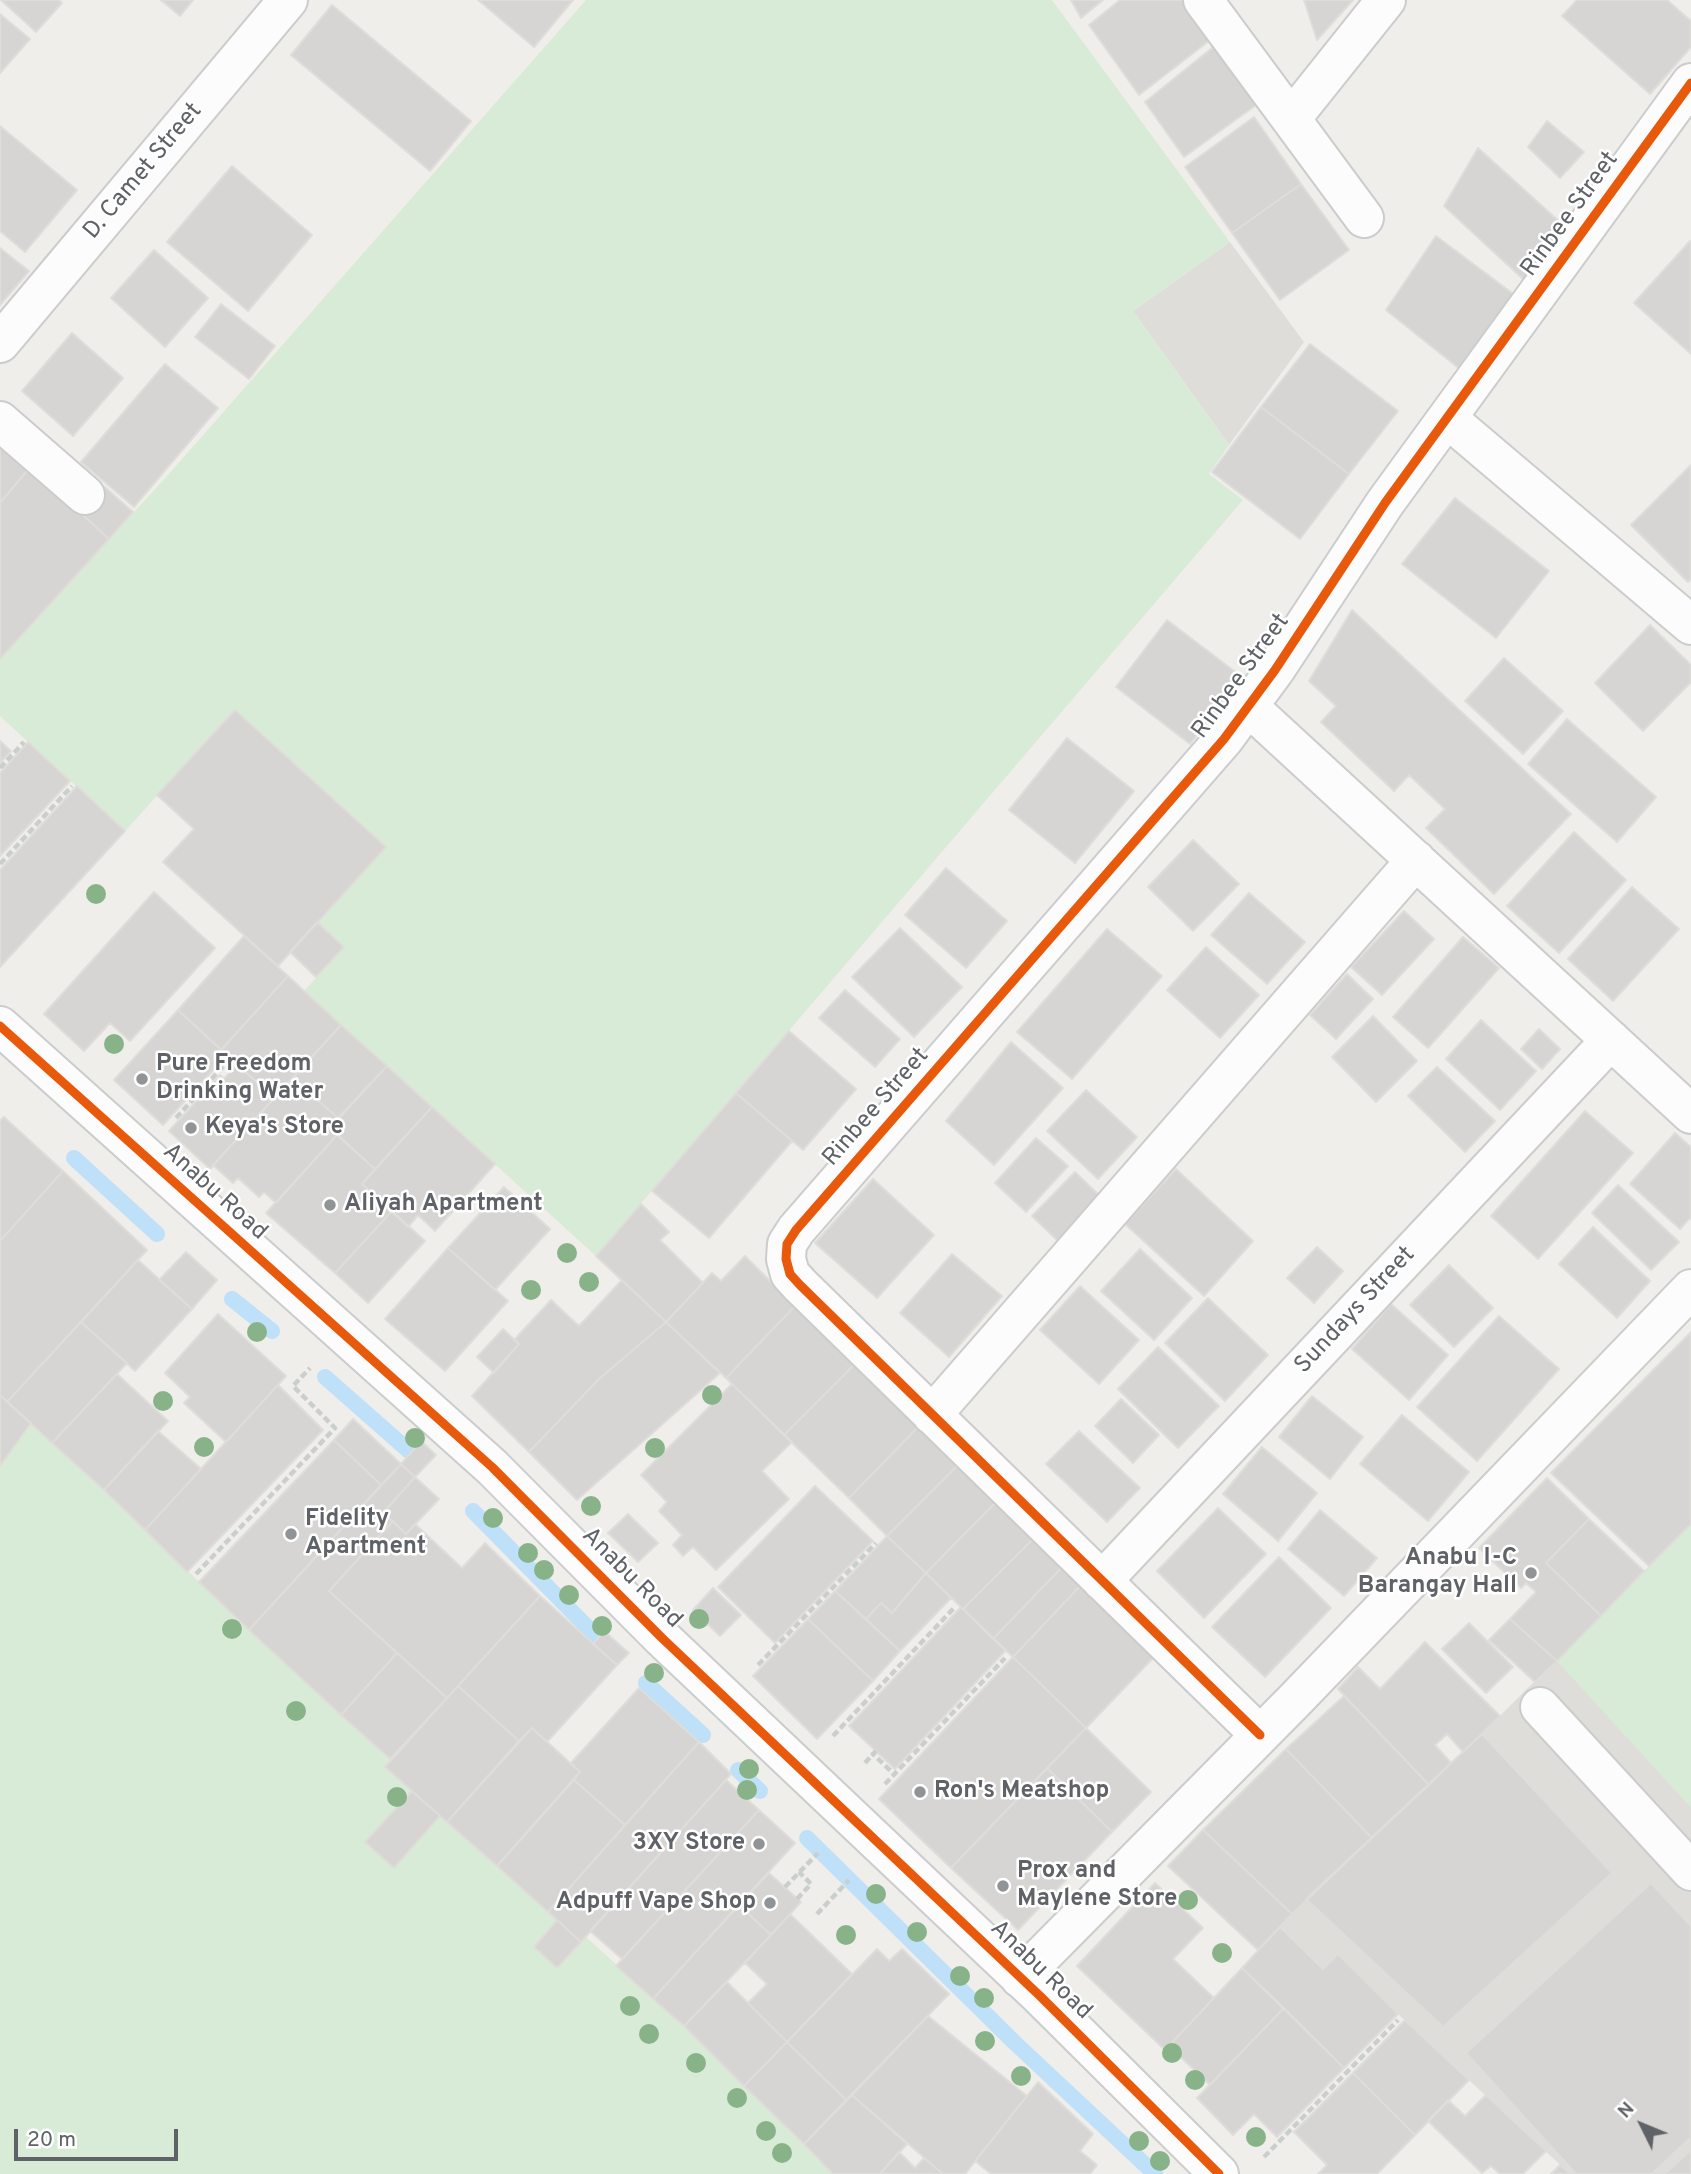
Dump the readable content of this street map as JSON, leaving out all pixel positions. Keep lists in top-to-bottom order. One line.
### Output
{"streets":{"street":["D. Camet Street","Rinbee Street","Anabu Road","Sundays Street"]},"places":["Pure Freedom Drinking Water","Keya's Store","Aliyah Apartment","Fidelity Apartment","Anabu I-C Barangay Hall","Ron's Meatshop","3XY Store","Prox and Maylene Store","Adpuff Vape Shop"],"scale_bar":"20 m","north":"top left"}
